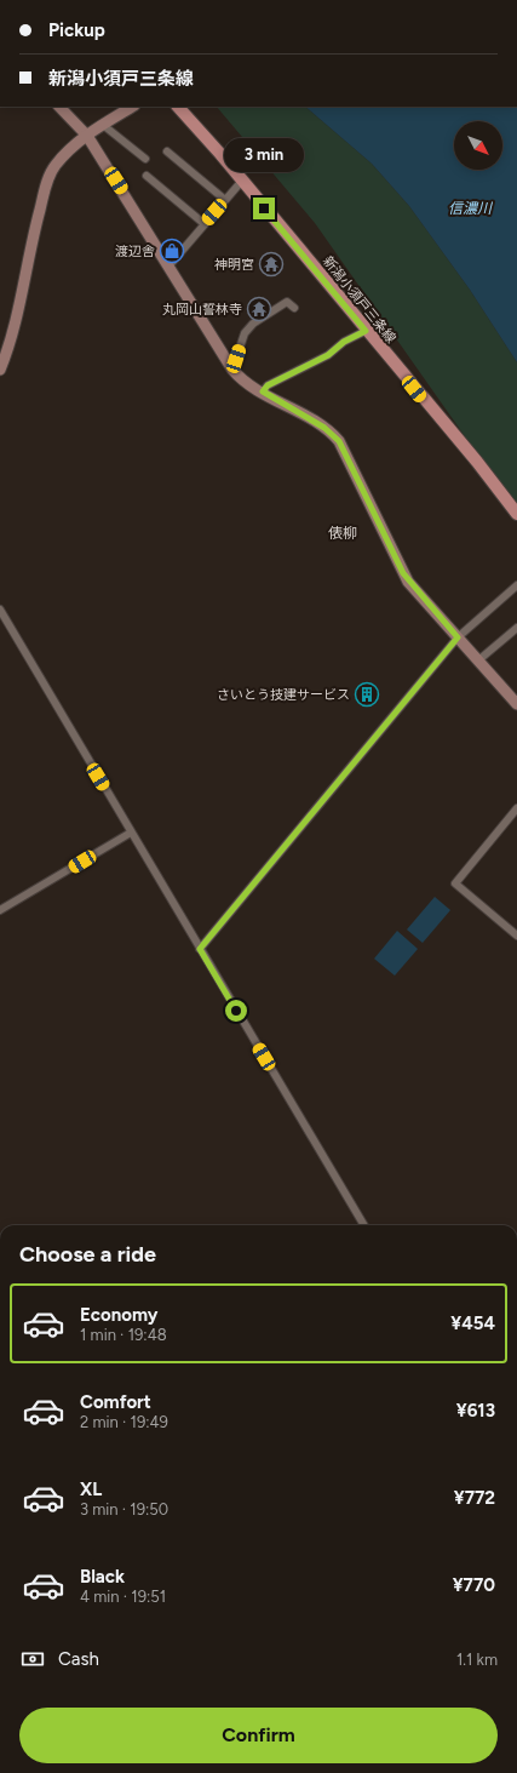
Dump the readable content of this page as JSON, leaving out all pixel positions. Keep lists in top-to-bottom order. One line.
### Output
{"streets":{"main road":["新潟小須戸三条線"]},"districts":["俵柳"],"water":["信濃川"],"places":{"shop":["渡辺舎"],"temple":["神明宮","丸岡山誓林寺"],"building":["さいとう技建サービス"]},"north":"bottom right","page":{"banner":["Pickup","新潟小須戸三条線"],"bubble":"3 min","heading":"Choose a ride","list":[{"name":"Economy","note":"1 min · 19:48","value":"¥454"},{"name":"Comfort","note":"2 min · 19:49","value":"¥613"},{"name":"XL","note":"3 min · 19:50","value":"¥772"},{"name":"Black","note":"4 min · 19:51","value":"¥770"}],"pay":["Cash","1.1 km"],"buttons":"Confirm"}}
